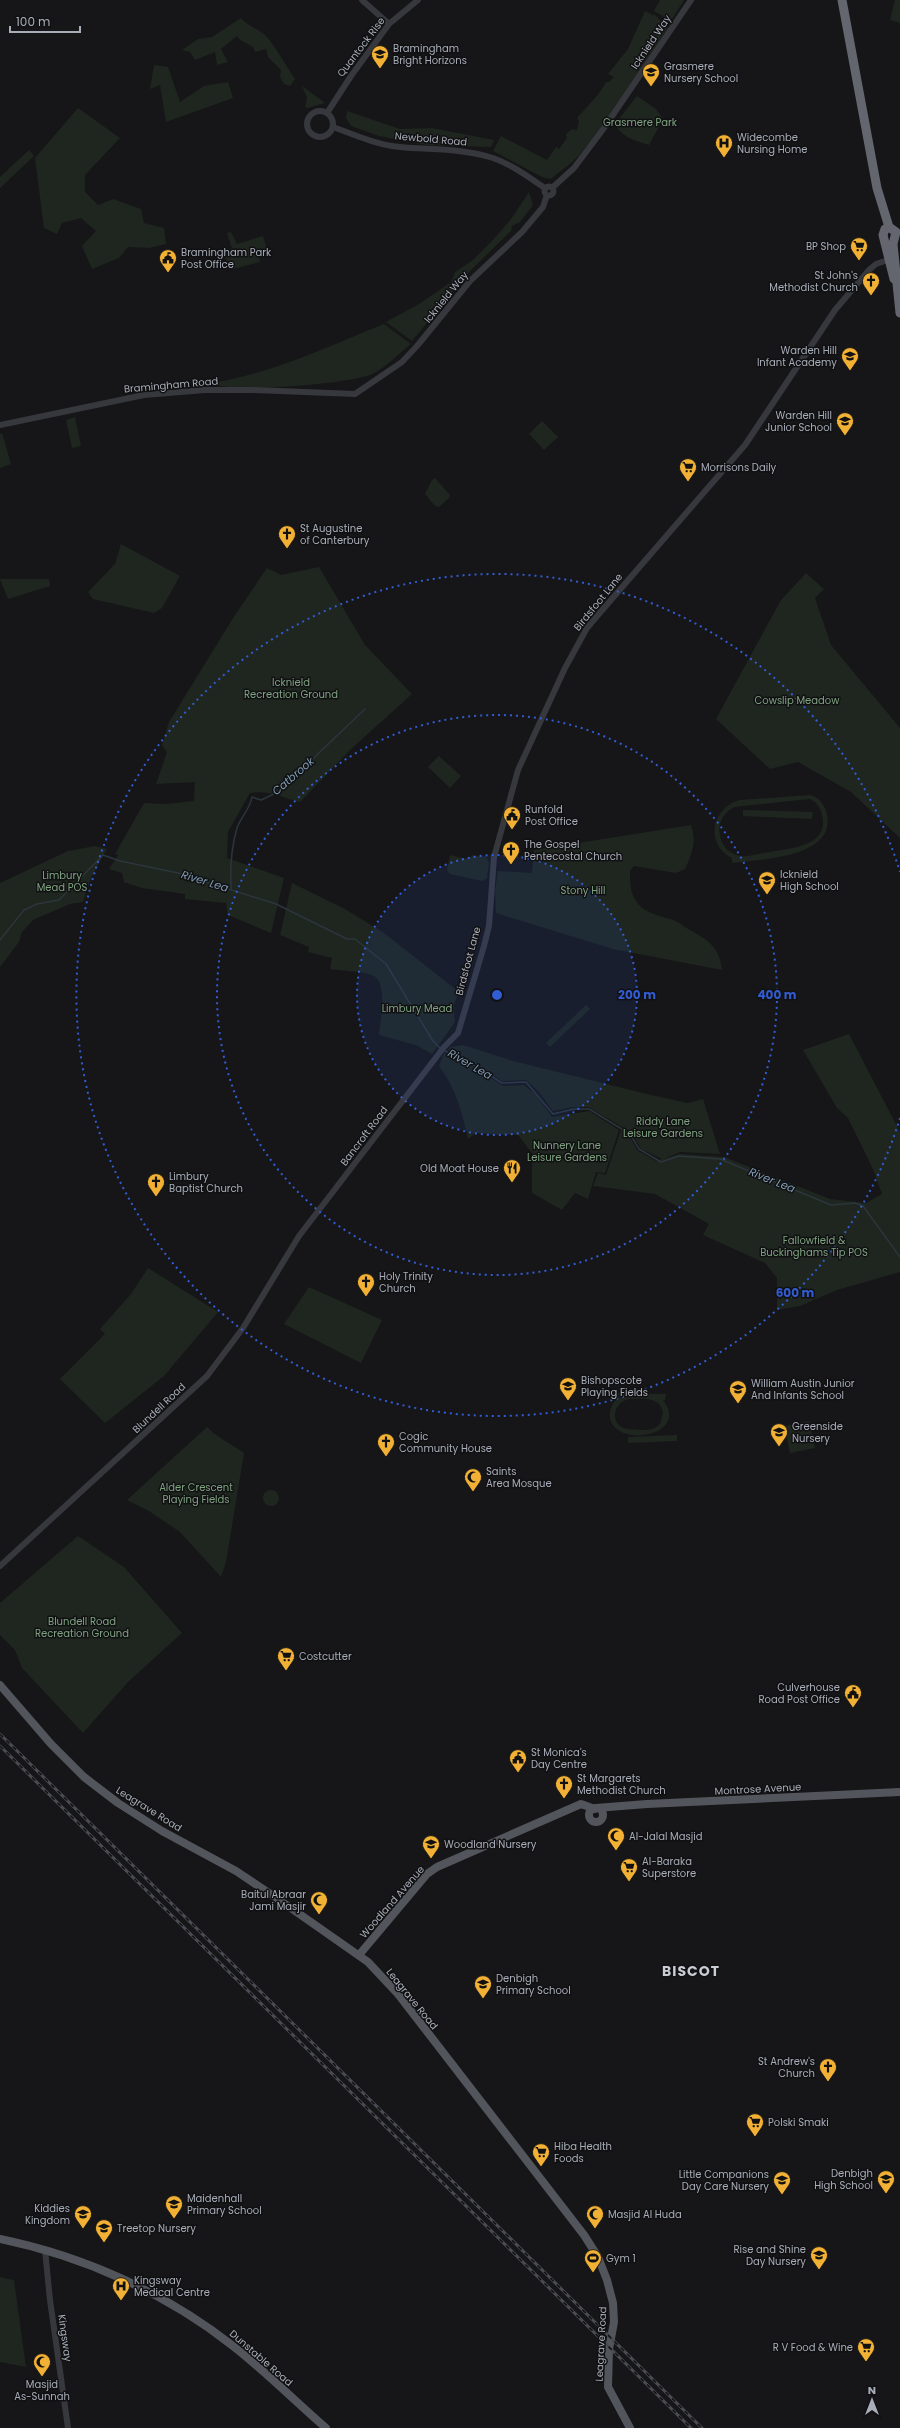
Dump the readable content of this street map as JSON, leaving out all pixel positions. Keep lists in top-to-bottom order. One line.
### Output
{"streets":{"main road":["Montrose Avenue","Leagrave Road","Woodland Avenue","Dunstable Road"],"street":["Icknield Way","Quantock Rise","Newbold Road","Bramingham Road","Birdsfoot Lane","Bancroft Road","Blundell Road","Kingsway"]},"crossings":[["Icknield Way","Newbold Road"],["Icknield Way","Bramingham Road"],["Quantock Rise","Newbold Road"],["Birdsfoot Lane","Bancroft Road"],["Bancroft Road","Blundell Road"],["Montrose Avenue","Woodland Avenue"],["Leagrave Road","Woodland Avenue"],["Kingsway","Dunstable Road"]],"districts":["BISCOT"],"water":["Catbrook","River Lea"],"parks":["Grasmere Park","Icknield Recreation Ground","Cowslip Meadow","Limbury Mead POS","Stony Hill","Limbury Mead","Riddy Lane Leisure Gardens","Nunnery Lane Leisure Gardens","Fallowfield & Buckinghams Tip POS","Alder Crescent Playing Fields","Blundell Road Recreation Ground"],"places":{"school or university":["Bramingham Bright Horizons","Grasmere Nursery School","Warden Hill Infant Academy","Warden Hill Junior School","Icknield High School","Bishopscote Playing Fields","William Austin Junior And Infants School","Greenside Nursery","Woodland Nursery","Denbigh Primary School","Denbigh High School","Little Companions Day Care Nursery","Maidenhall Primary School","Kiddies Kingdom","Treetop Nursery","Rise and Shine Day Nursery"],"hospital":["Widecombe Nursing Home","Kingsway Medical Centre"],"supermarket":["BP Shop","Morrisons Daily","Costcutter","Al-Baraka Superstore","Polski Smaki","Hiba Health Foods","R V Food & Wine"],"public building":["Bramingham Park Post Office","Runfold Post Office","Culverhouse Road Post Office","St Monica's Day Centre"],"church":["St John's Methodist Church","St Augustine of Canterbury","The Gospel Pentecostal Church","Limbury Baptist Church","Holy Trinity Church","Cogic Community House","St Margarets Methodist Church","St Andrew's Church"],"restaurant":["Old Moat House"],"mosque":["Saints Area Mosque","Al-Jalal Masjid","Baitul Abraar Jami Masjir","Masjid Al Huda","Masjid As-Sunnah"],"sports":["Gym 1"]},"scale_bar":"100 m","north":"top","rings":["200 m","400 m","600 m"]}
